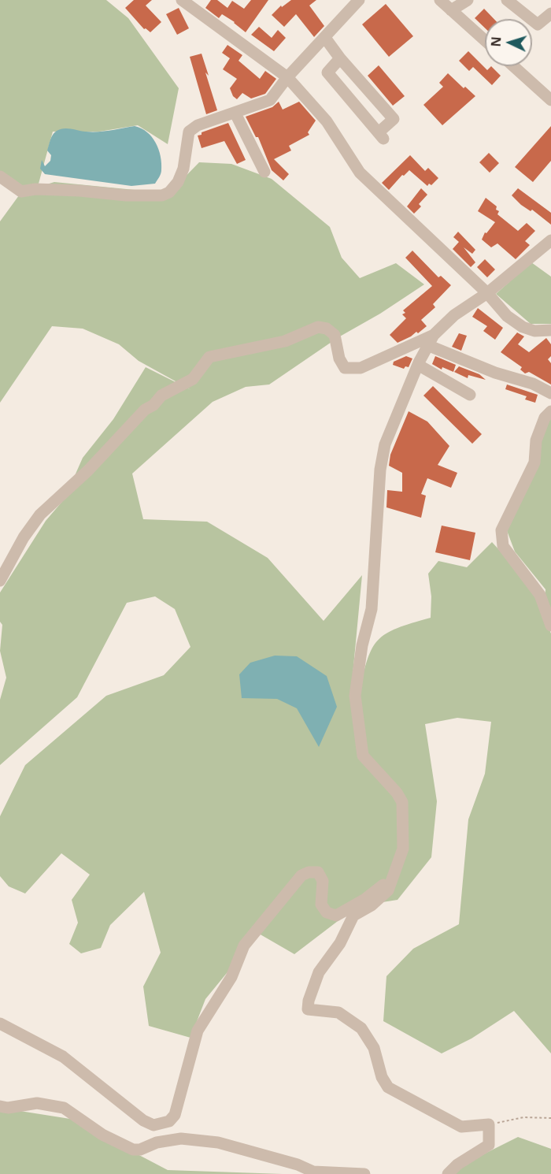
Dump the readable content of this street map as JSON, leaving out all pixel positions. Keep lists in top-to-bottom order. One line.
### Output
{"north":"left"}
